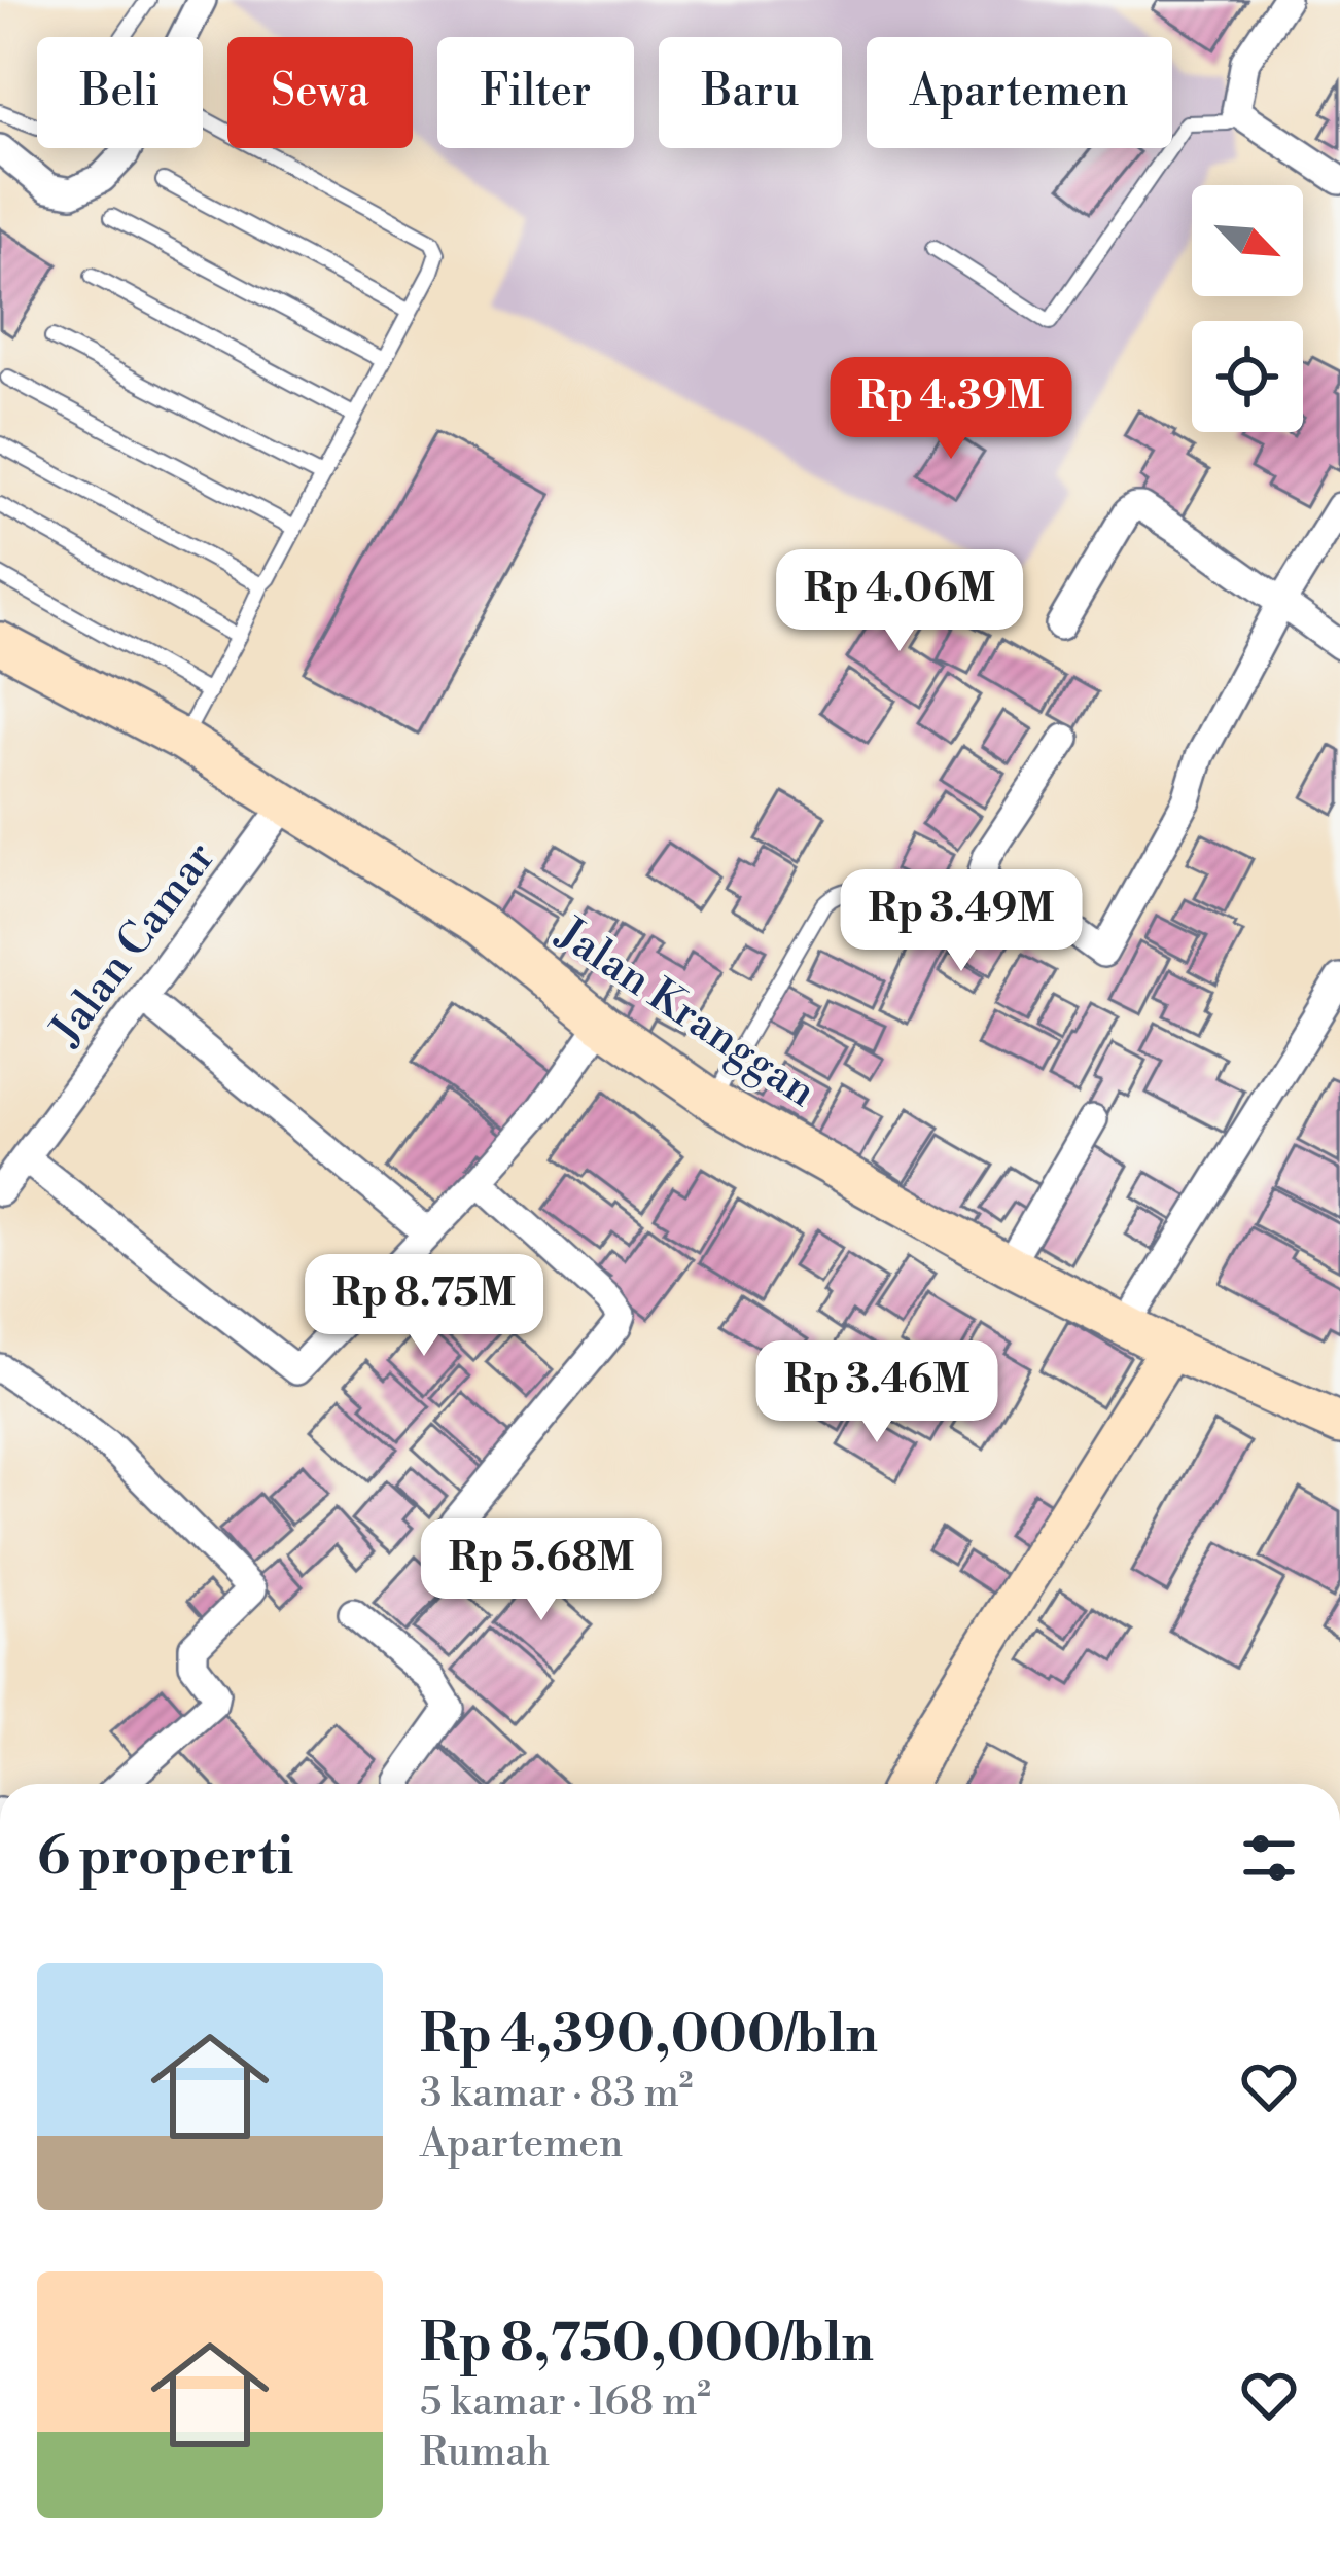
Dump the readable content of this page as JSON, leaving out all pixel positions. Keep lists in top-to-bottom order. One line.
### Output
{"streets":{"main road":["Jalan Kranggan"],"street":["Jalan Camar"]},"crossings":[["Jalan Camar","Jalan Kranggan"]],"north":"bottom right","page":{"chip":["Beli","Sewa","Filter","Baru","Apartemen"],"price":["Rp 4.39M","Rp 4.06M","Rp 3.49M","Rp 8.75M","Rp 3.46M","Rp 5.68M"],"heading":"6 properti","list":[{"name":"Rp 4,390,000/bln","note":"3 kamar · 83 m² · Apartemen"},{"name":"Rp 8,750,000/bln","note":"5 kamar · 168 m² · Rumah"}]}}
